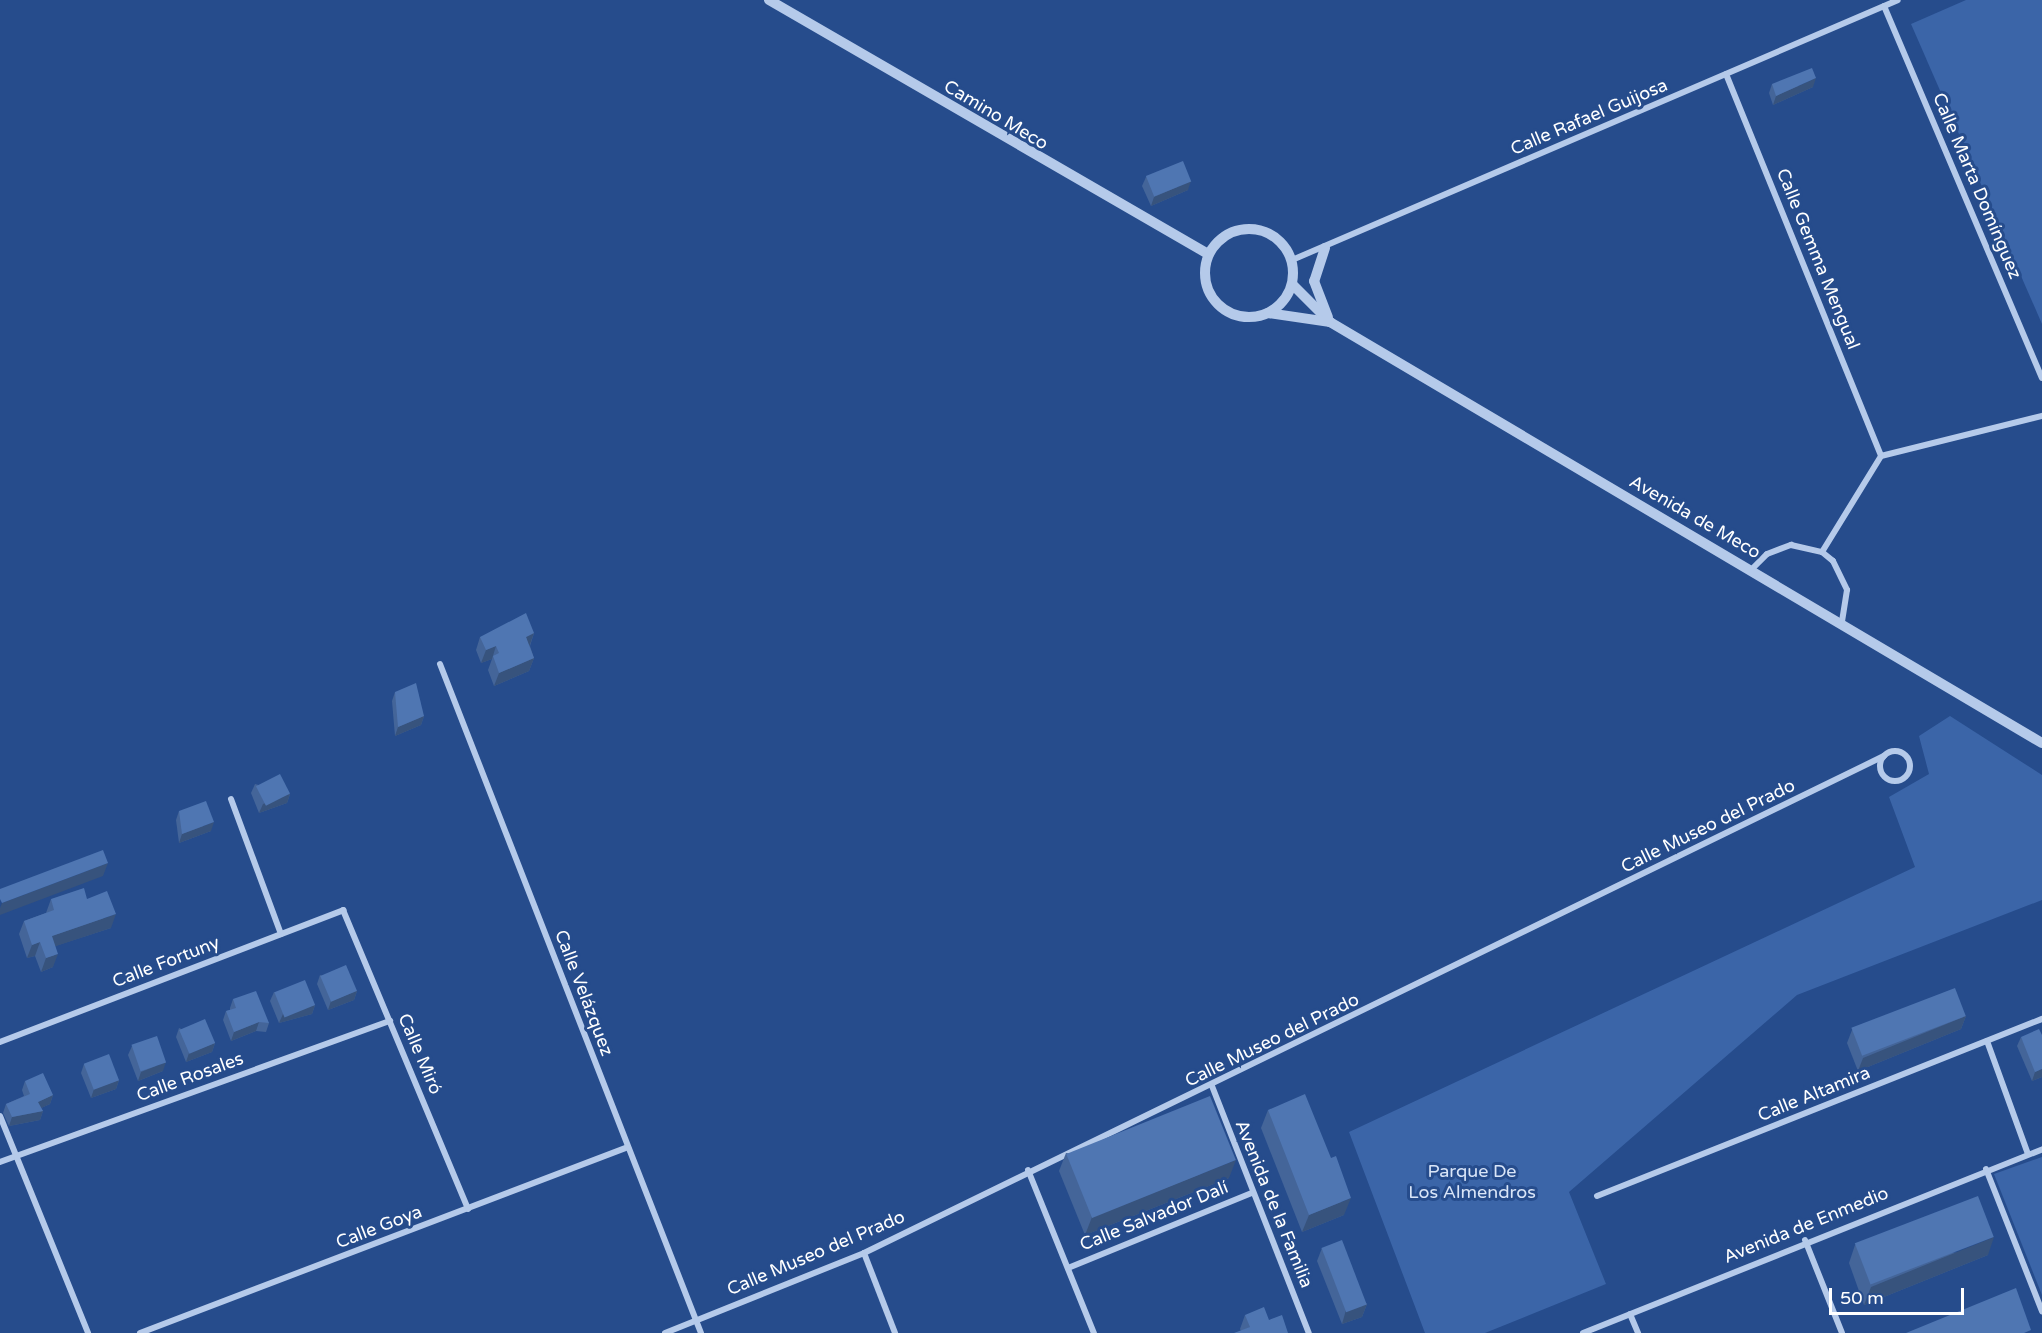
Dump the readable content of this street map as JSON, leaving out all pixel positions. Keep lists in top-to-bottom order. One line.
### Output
{"streets":{"street":["Camino Meco","Calle Rafael Guijosa","Calle Marta Domínguez","Calle Gemma Mengual","Avenida de Meco","Calle Museo del Prado","Calle Fortuny","Calle Velázquez","Calle Miró","Calle Rosales","Calle Altamira","Avenida de la Familia","Calle Salvador Dalí","Avenida de Enmedio","Calle Goya"]},"crossings":[["Camino Meco","Calle Rafael Guijosa"],["Camino Meco","Avenida de Meco"],["Calle Rafael Guijosa","Calle Marta Domínguez"],["Calle Rafael Guijosa","Calle Gemma Mengual"],["Calle Rafael Guijosa","Avenida de Meco"],["Calle Museo del Prado","Calle Velázquez"],["Calle Museo del Prado","Avenida de la Familia"],["Calle Fortuny","Calle Miró"],["Calle Velázquez","Calle Goya"],["Calle Miró","Calle Rosales"],["Calle Miró","Calle Goya"],["Avenida de la Familia","Calle Salvador Dalí"]],"parks":["Parque De Los Almendros"],"scale_bar":"50 m"}
